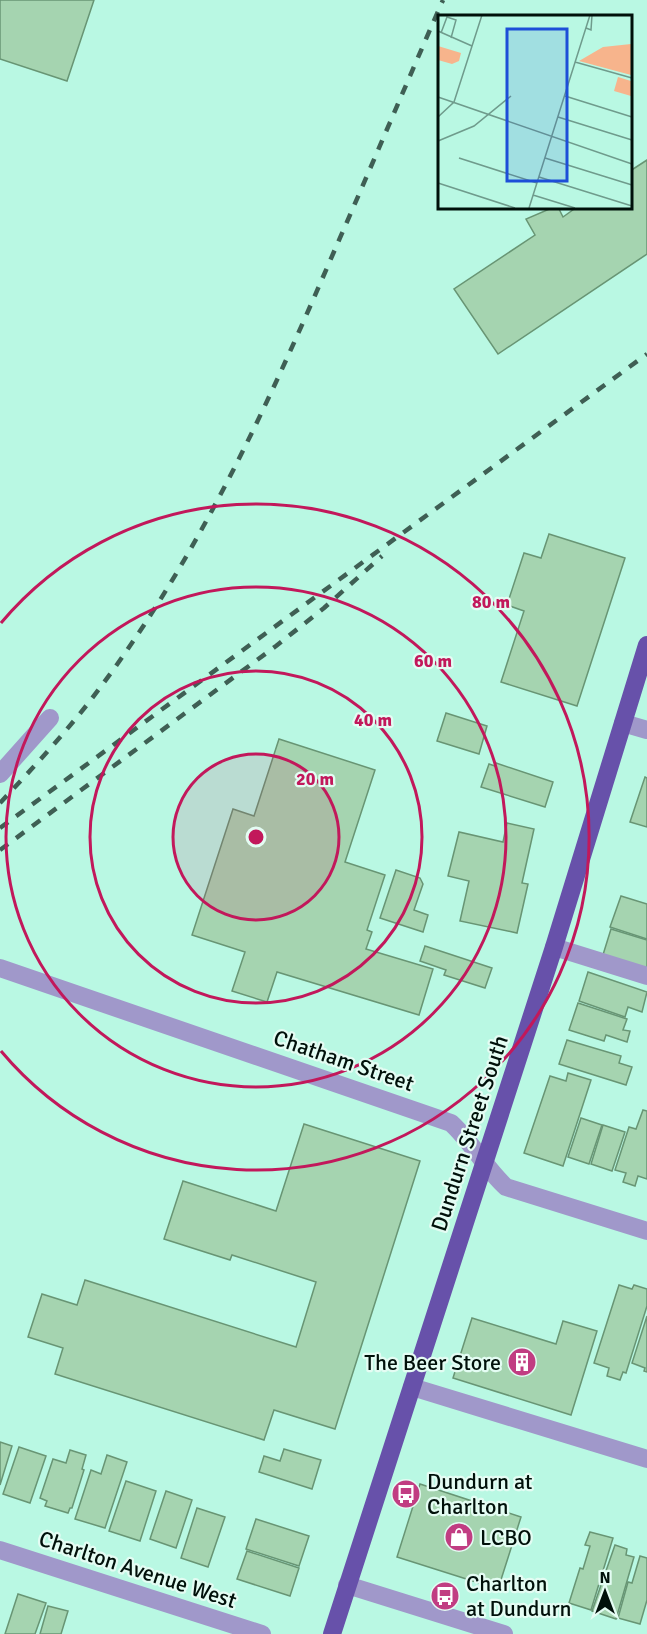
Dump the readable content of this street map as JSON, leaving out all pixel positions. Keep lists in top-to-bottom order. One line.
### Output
{"streets":{"main road":["Dundurn Street South"],"street":["Chatham Street","Charlton Avenue West"]},"crossings":[["Chatham Street","Dundurn Street South"]],"places":{"building":["The Beer Store"],"bus stop":["Dundurn at Charlton","Charlton at Dundurn"],"shop":["LCBO"]},"north":"top","rings":["80 m","60 m","40 m","20 m"]}
